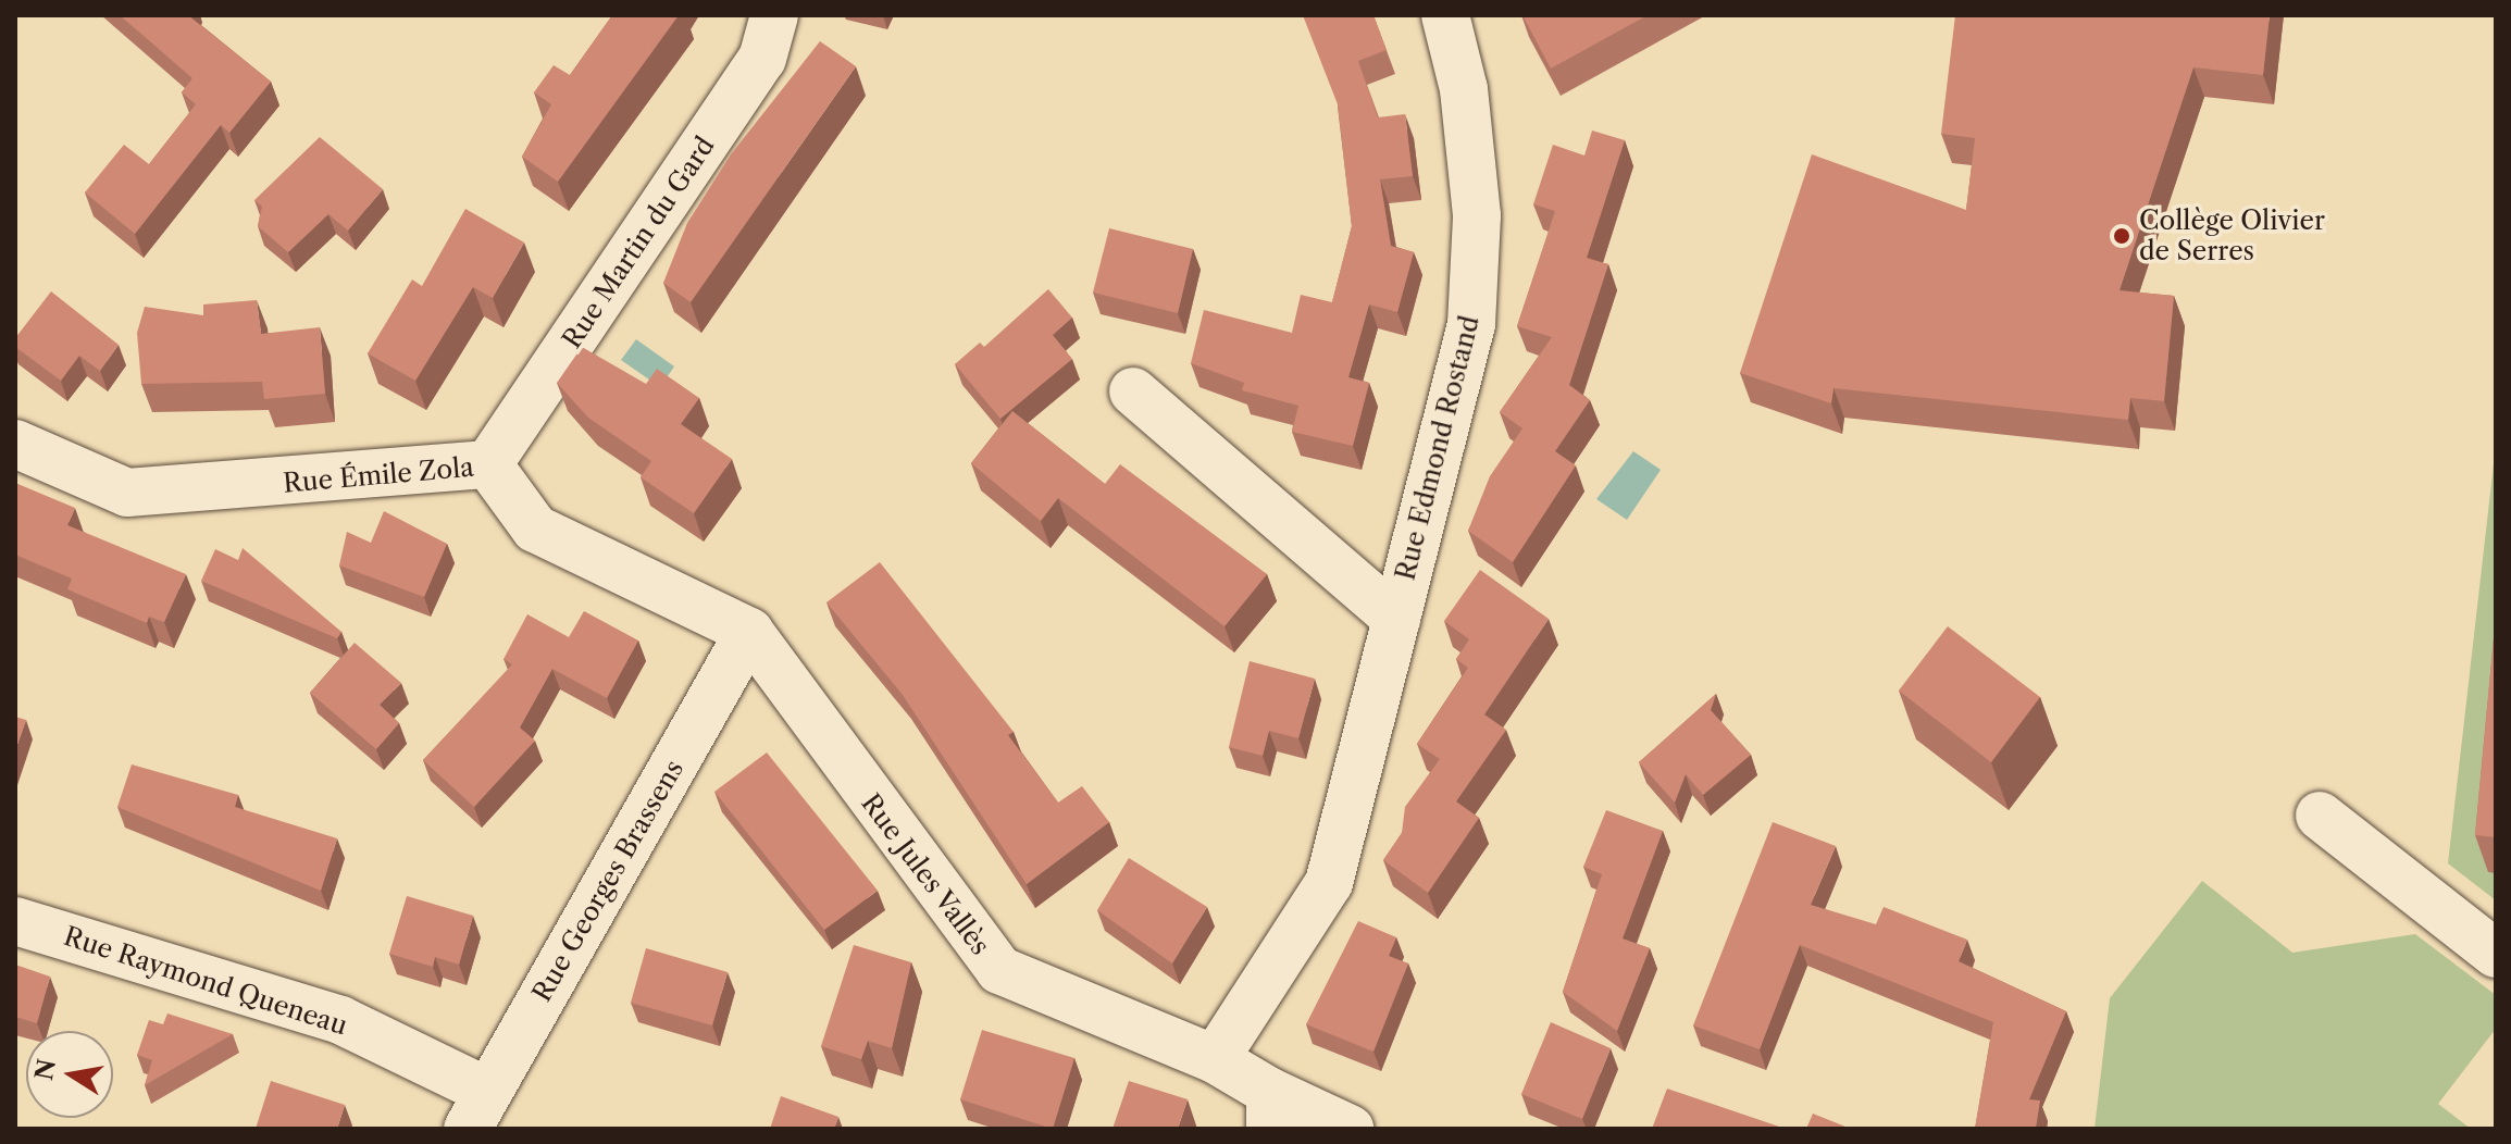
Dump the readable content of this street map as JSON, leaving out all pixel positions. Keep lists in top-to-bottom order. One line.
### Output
{"streets":{"street":["Rue Martin du Gard","Rue Edmond Rostand","Rue Émile Zola","Rue Jules Vallès","Rue Georges Brassens","Rue Raymond Queneau"]},"crossings":[["Rue Martin du Gard","Rue Émile Zola"],["Rue Edmond Rostand","Rue Jules Vallès"],["Rue Émile Zola","Rue Jules Vallès"],["Rue Émile Zola","Rue Georges Brassens"],["Rue Jules Vallès","Rue Georges Brassens"],["Rue Georges Brassens","Rue Raymond Queneau"]],"places":["Collège Olivier de Serres"],"north":"left"}
